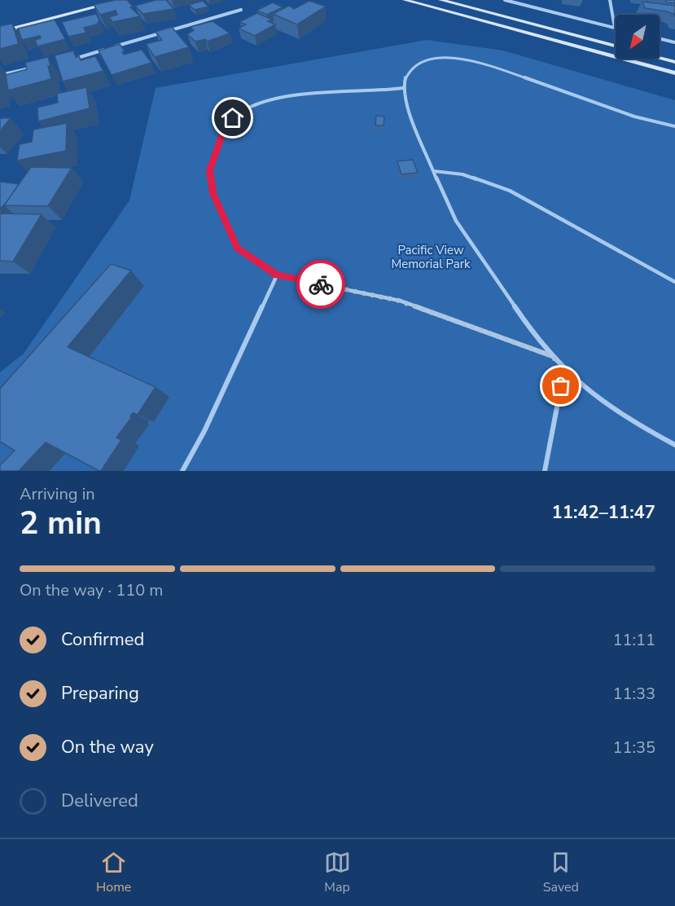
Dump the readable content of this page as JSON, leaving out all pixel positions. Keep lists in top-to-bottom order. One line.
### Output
{"parks":["Pacific View Memorial Park"],"north":"bottom left","page":{"heading":["2 min","Arriving in","11:42–11:47"],"bar":"On the way · 110 m","list":[["Confirmed","11:11"],["Preparing","11:33"],["On the way","11:35"],"Delivered"],"tabs":["Home","Map","Saved"]}}
